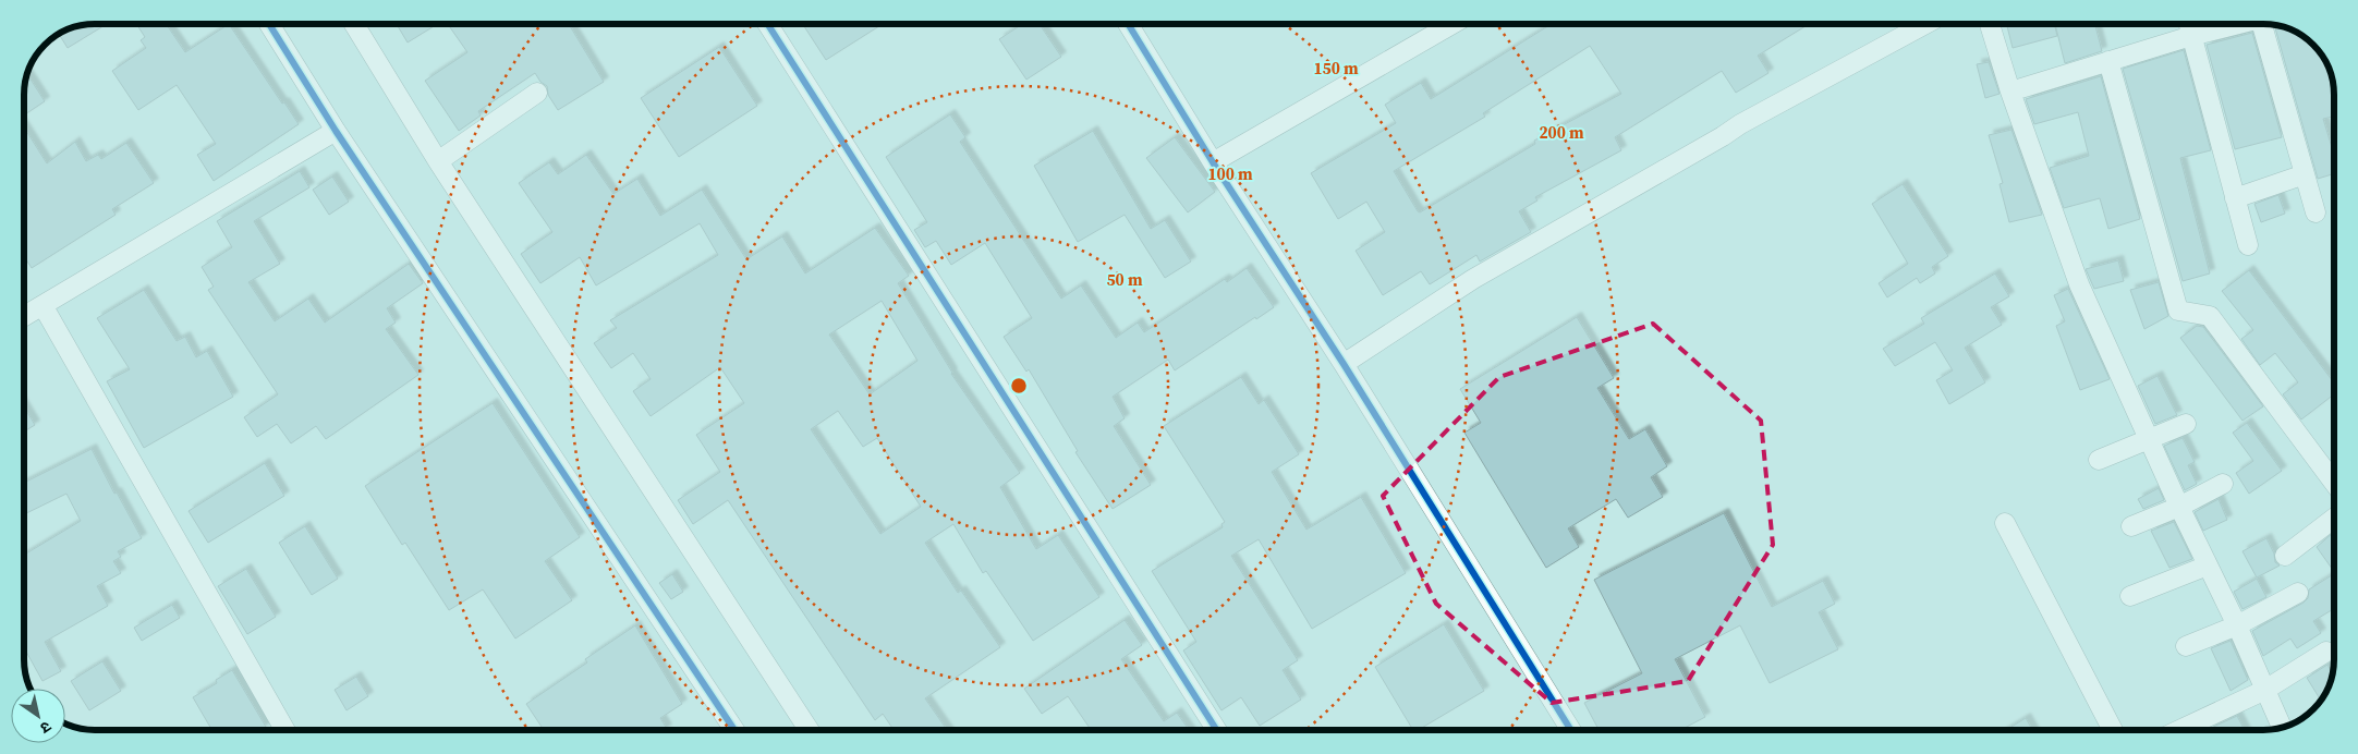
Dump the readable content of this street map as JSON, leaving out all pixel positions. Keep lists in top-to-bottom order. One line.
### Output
{"north":"bottom right","rings":["150 m","200 m","100 m","50 m"]}
